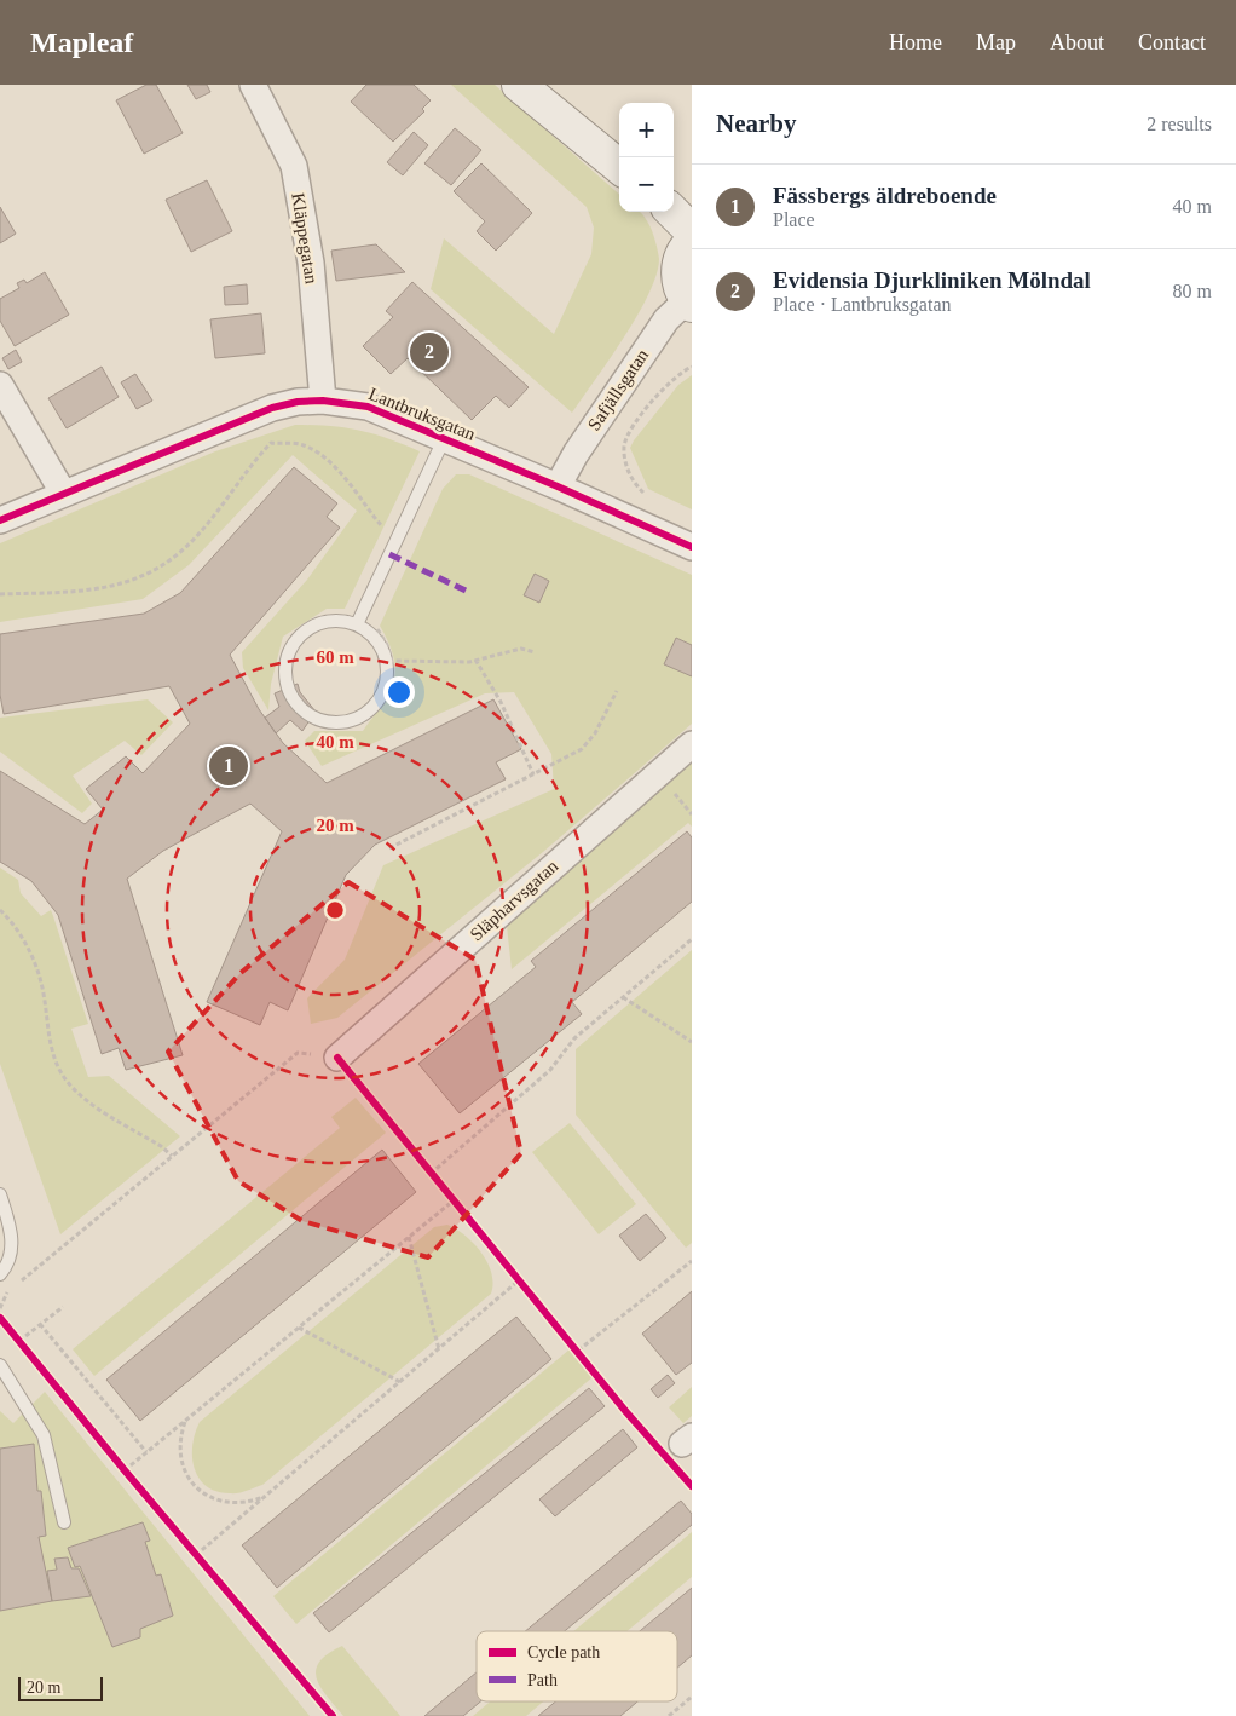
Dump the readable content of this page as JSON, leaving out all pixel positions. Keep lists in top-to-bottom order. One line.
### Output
{"streets":{"street":["Kläppegatan","Safjällsgatan","Lantbruksgatan","Släpharvsgatan"]},"crossings":[["Kläppegatan","Lantbruksgatan"],["Safjällsgatan","Lantbruksgatan"]],"legend":["Cycle path","Path"],"scale_bar":"20 m","page":{"header":"Mapleaf","nav":["Home","Map","About","Contact"],"heading":["Nearby","2 results"],"map_buttons":["+","−"],"list":[{"mark":"1","name":"Fässbergs äldreboende","note":"Place","value":"40 m"},{"mark":"2","name":"Evidensia Djurkliniken Mölndal","note":"Place · Lantbruksgatan","value":"80 m"}],"pins":["2","1"],"scale":"20 m"},"rings":["60 m","40 m","20 m"]}
